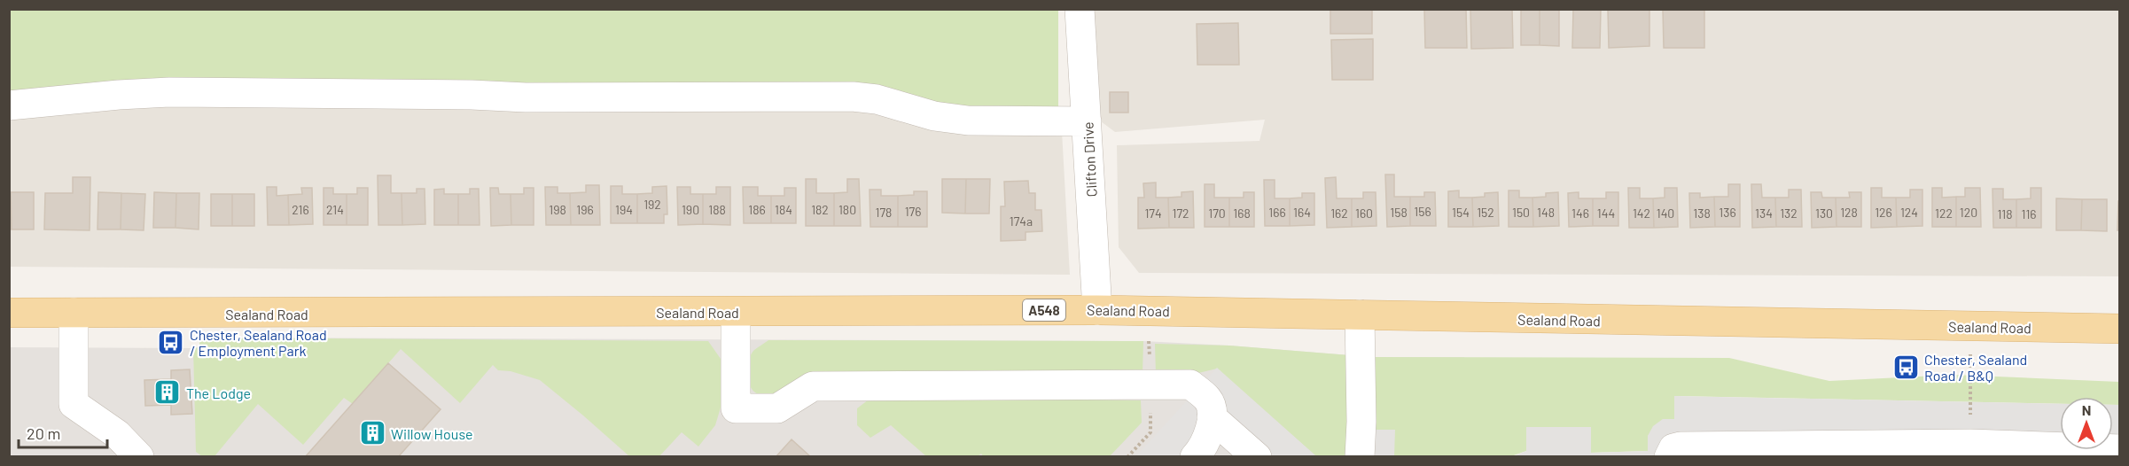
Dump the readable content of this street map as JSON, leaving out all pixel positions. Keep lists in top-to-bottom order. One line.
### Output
{"streets":{"main road":["A548","Sealand Road"],"street":["Clifton Drive"]},"crossings":[["Clifton Drive","Sealand Road"]],"places":{"bus stop":["Chester, Sealand Road / Employment Park","Chester, Sealand Road / B&Q"],"building":["The Lodge","Willow House"]},"house_numbers":["192","216","214","198","196","194","190","188","186","184","182","180","176","156","178","166","164","158","154","152","150","148","136","128","126","124","120","174","172","170","168","162","160","146","144","142","140","138","134","132","130","122","118","116","174a"],"scale_bar":"20 m","north":"top"}
